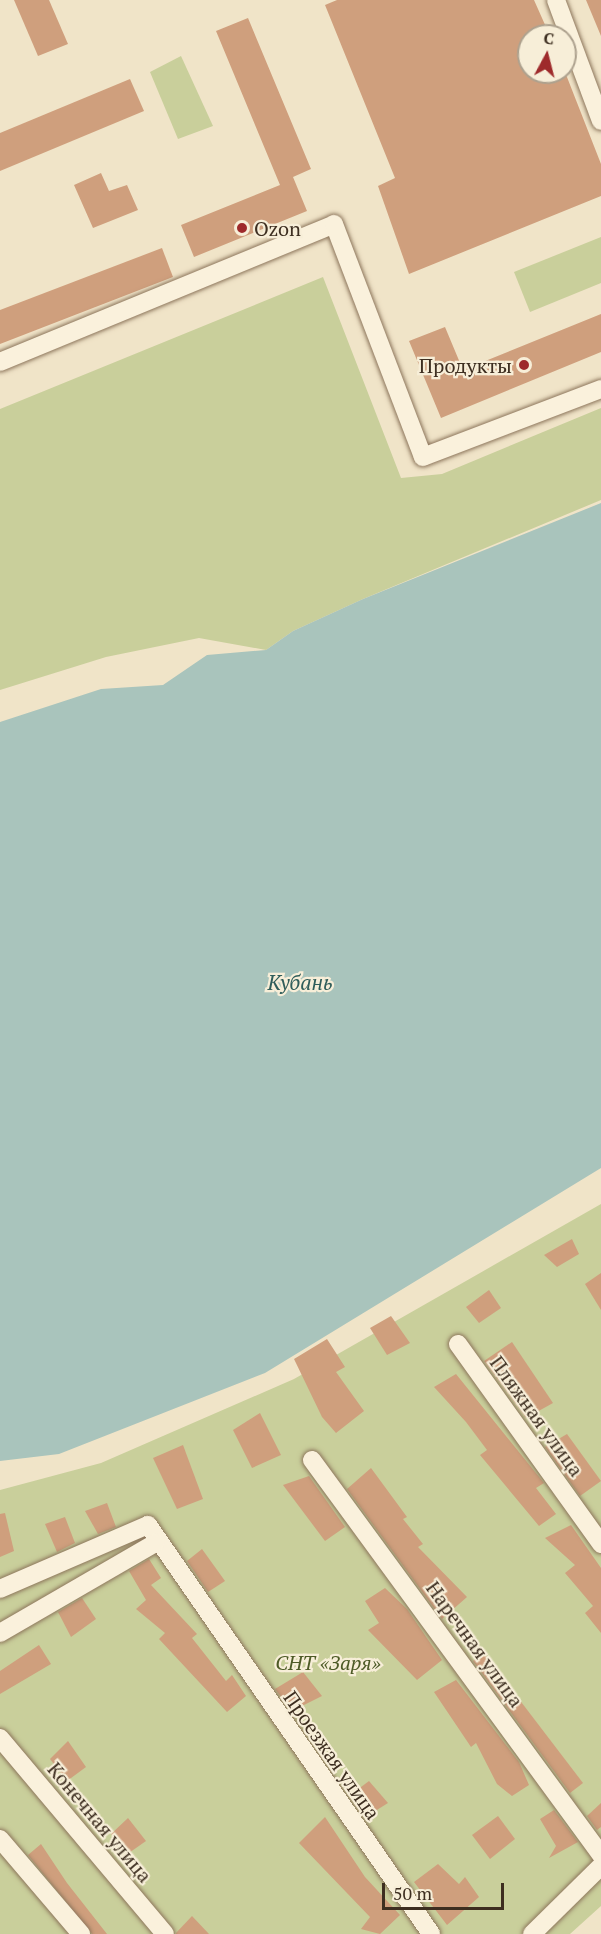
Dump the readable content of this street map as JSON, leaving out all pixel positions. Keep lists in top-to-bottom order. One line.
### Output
{"streets":{"street":["Пляжная улица","Наречная улица","Проезжая улица","Конечная улица"]},"water":["Кубань"],"parks":["СНТ «Заря»"],"places":["Ozon","Продукты"],"scale_bar":"50 m","north":"top"}
